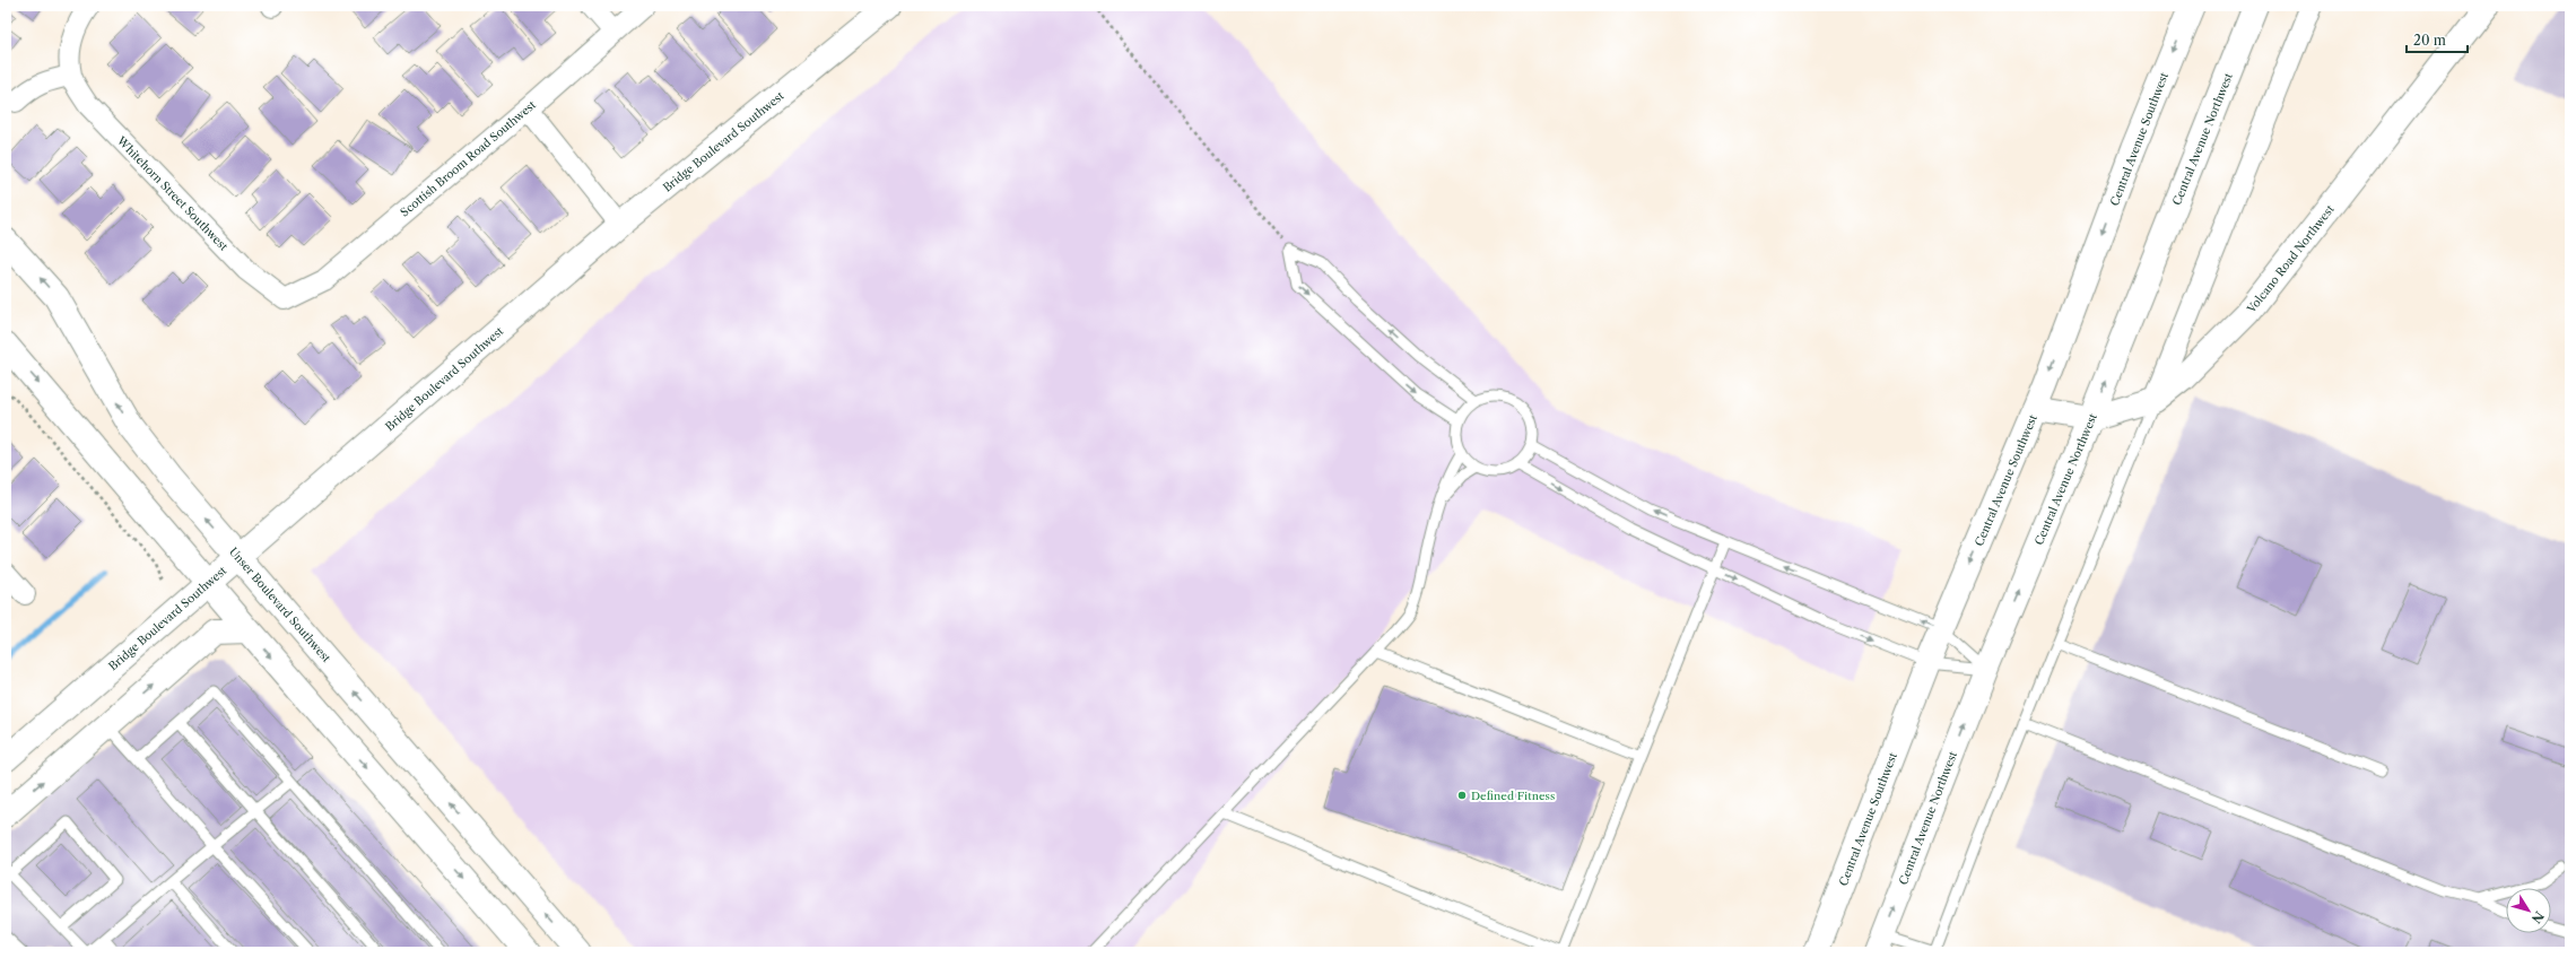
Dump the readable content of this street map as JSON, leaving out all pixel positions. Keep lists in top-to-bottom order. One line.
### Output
{"streets":{"main road":["Central Avenue Southwest","Central Avenue Northwest","Bridge Boulevard Southwest","Volcano Road Northwest","Unser Boulevard Southwest"],"street":["Scottish Broom Road Southwest","Whitehorn Street Southwest"]},"crossings":[["Central Avenue Southwest","Volcano Road Northwest"],["Central Avenue Northwest","Volcano Road Northwest"],["Bridge Boulevard Southwest","Unser Boulevard Southwest"],["Scottish Broom Road Southwest","Whitehorn Street Southwest"]],"one_way":["Central Avenue Southwest","Central Avenue Northwest"],"places":["Defined Fitness"],"scale_bar":"20 m","north":"bottom right"}
